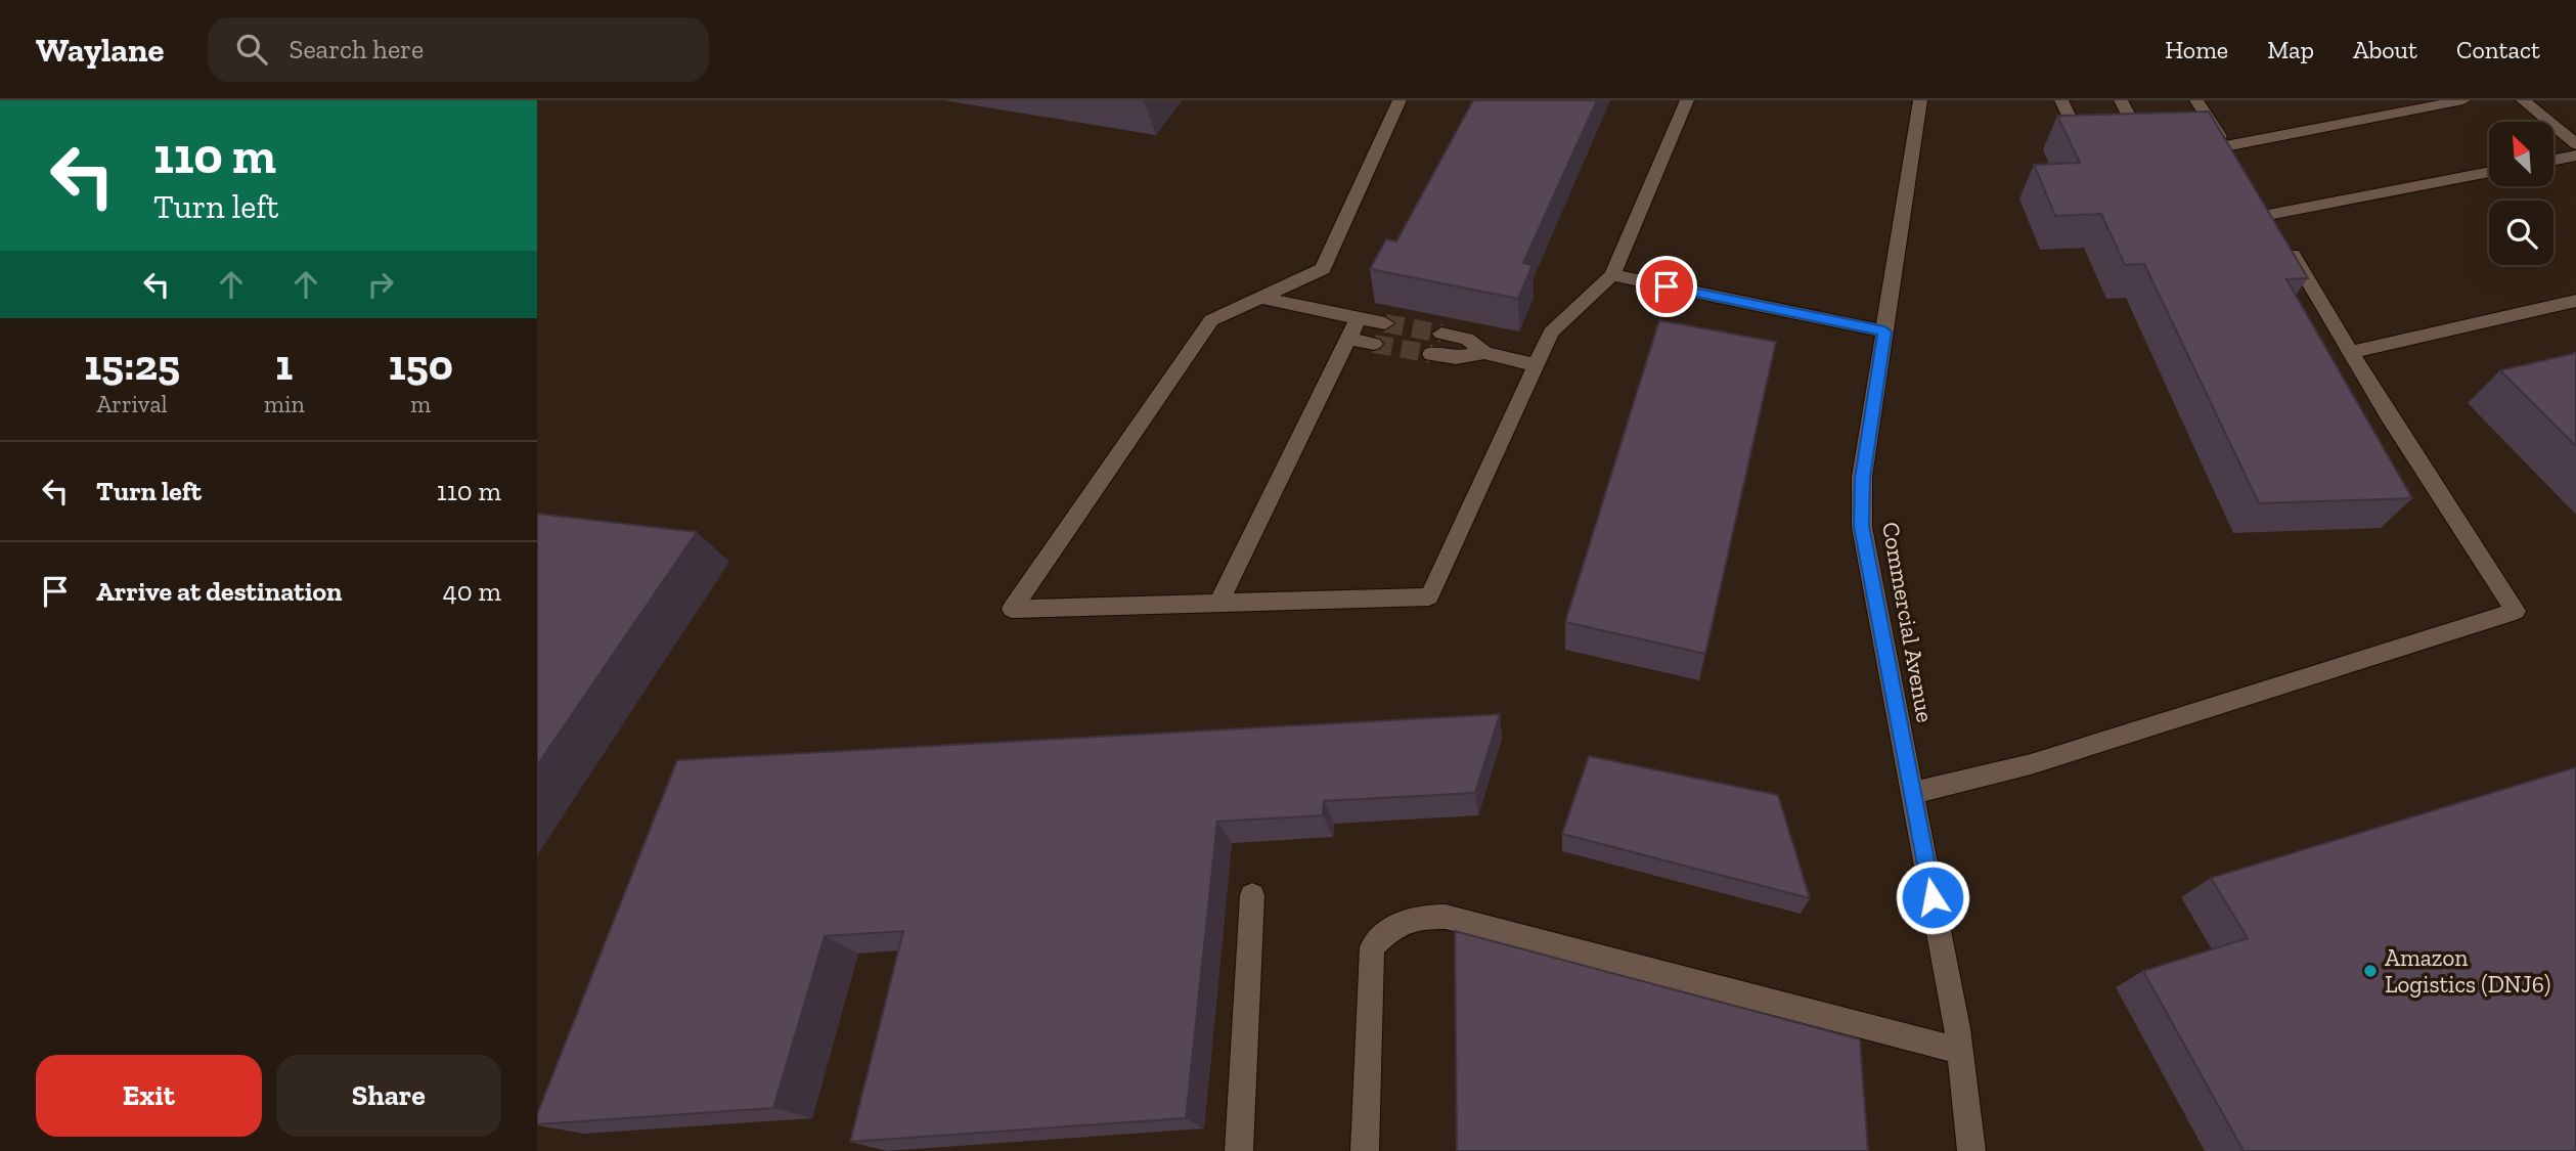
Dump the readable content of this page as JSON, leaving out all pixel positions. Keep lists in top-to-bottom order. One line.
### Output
{"streets":{"street":["Commercial Avenue"]},"places":["Amazon Logistics (DNJ6)"],"north":"top left","page":{"header":"Waylane","search":"Search here","nav":["Home","Map","About","Contact"],"turn":["110 m","Turn left"],"eta":["15:25","Arrival","1","min","150","m"],"list":[{"name":"Turn left","value":"110 m"},{"name":"Arrive at destination","value":"40 m"}],"buttons":["Exit","Share"]}}
